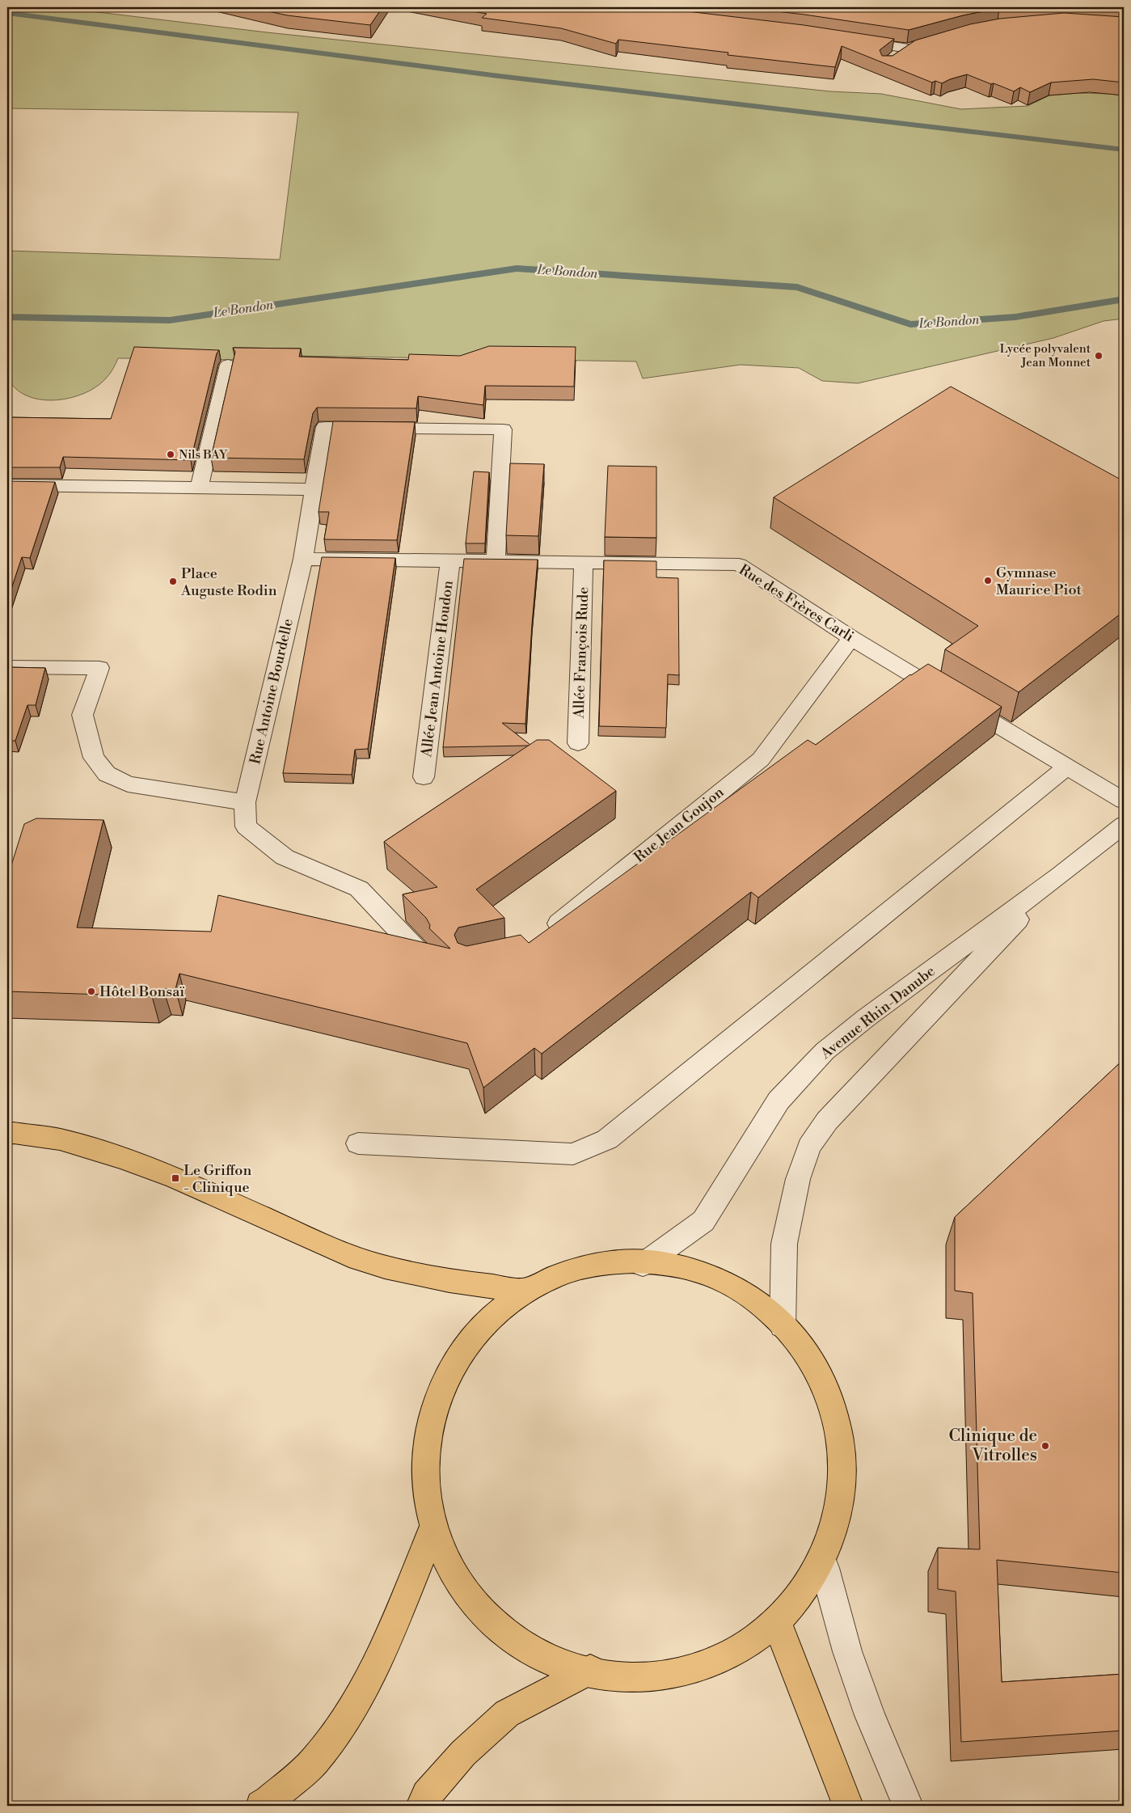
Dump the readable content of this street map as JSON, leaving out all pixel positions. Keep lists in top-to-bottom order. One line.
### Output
{"streets":{"street":["Rue des Frères Carli","Allée François Rude","Allée Jean Antoine Houdon","Rue Antoine Bourdelle","Rue Jean Goujon","Avenue Rhin-Danube"]},"crossings":[["Rue des Frères Carli","Allée François Rude"],["Rue des Frères Carli","Allée Jean Antoine Houdon"],["Rue des Frères Carli","Rue Antoine Bourdelle"],["Rue des Frères Carli","Rue Jean Goujon"]],"water":["Le Bondon"],"places":{"other":["Lycée polyvalent Jean Monnet","Nils BAY","Gymnase Maurice Piot","Place Auguste Rodin","Hôtel Bonsaï","Clinique de Vitrolles"],"transit":["Le Griffon - Clinique"]}}
